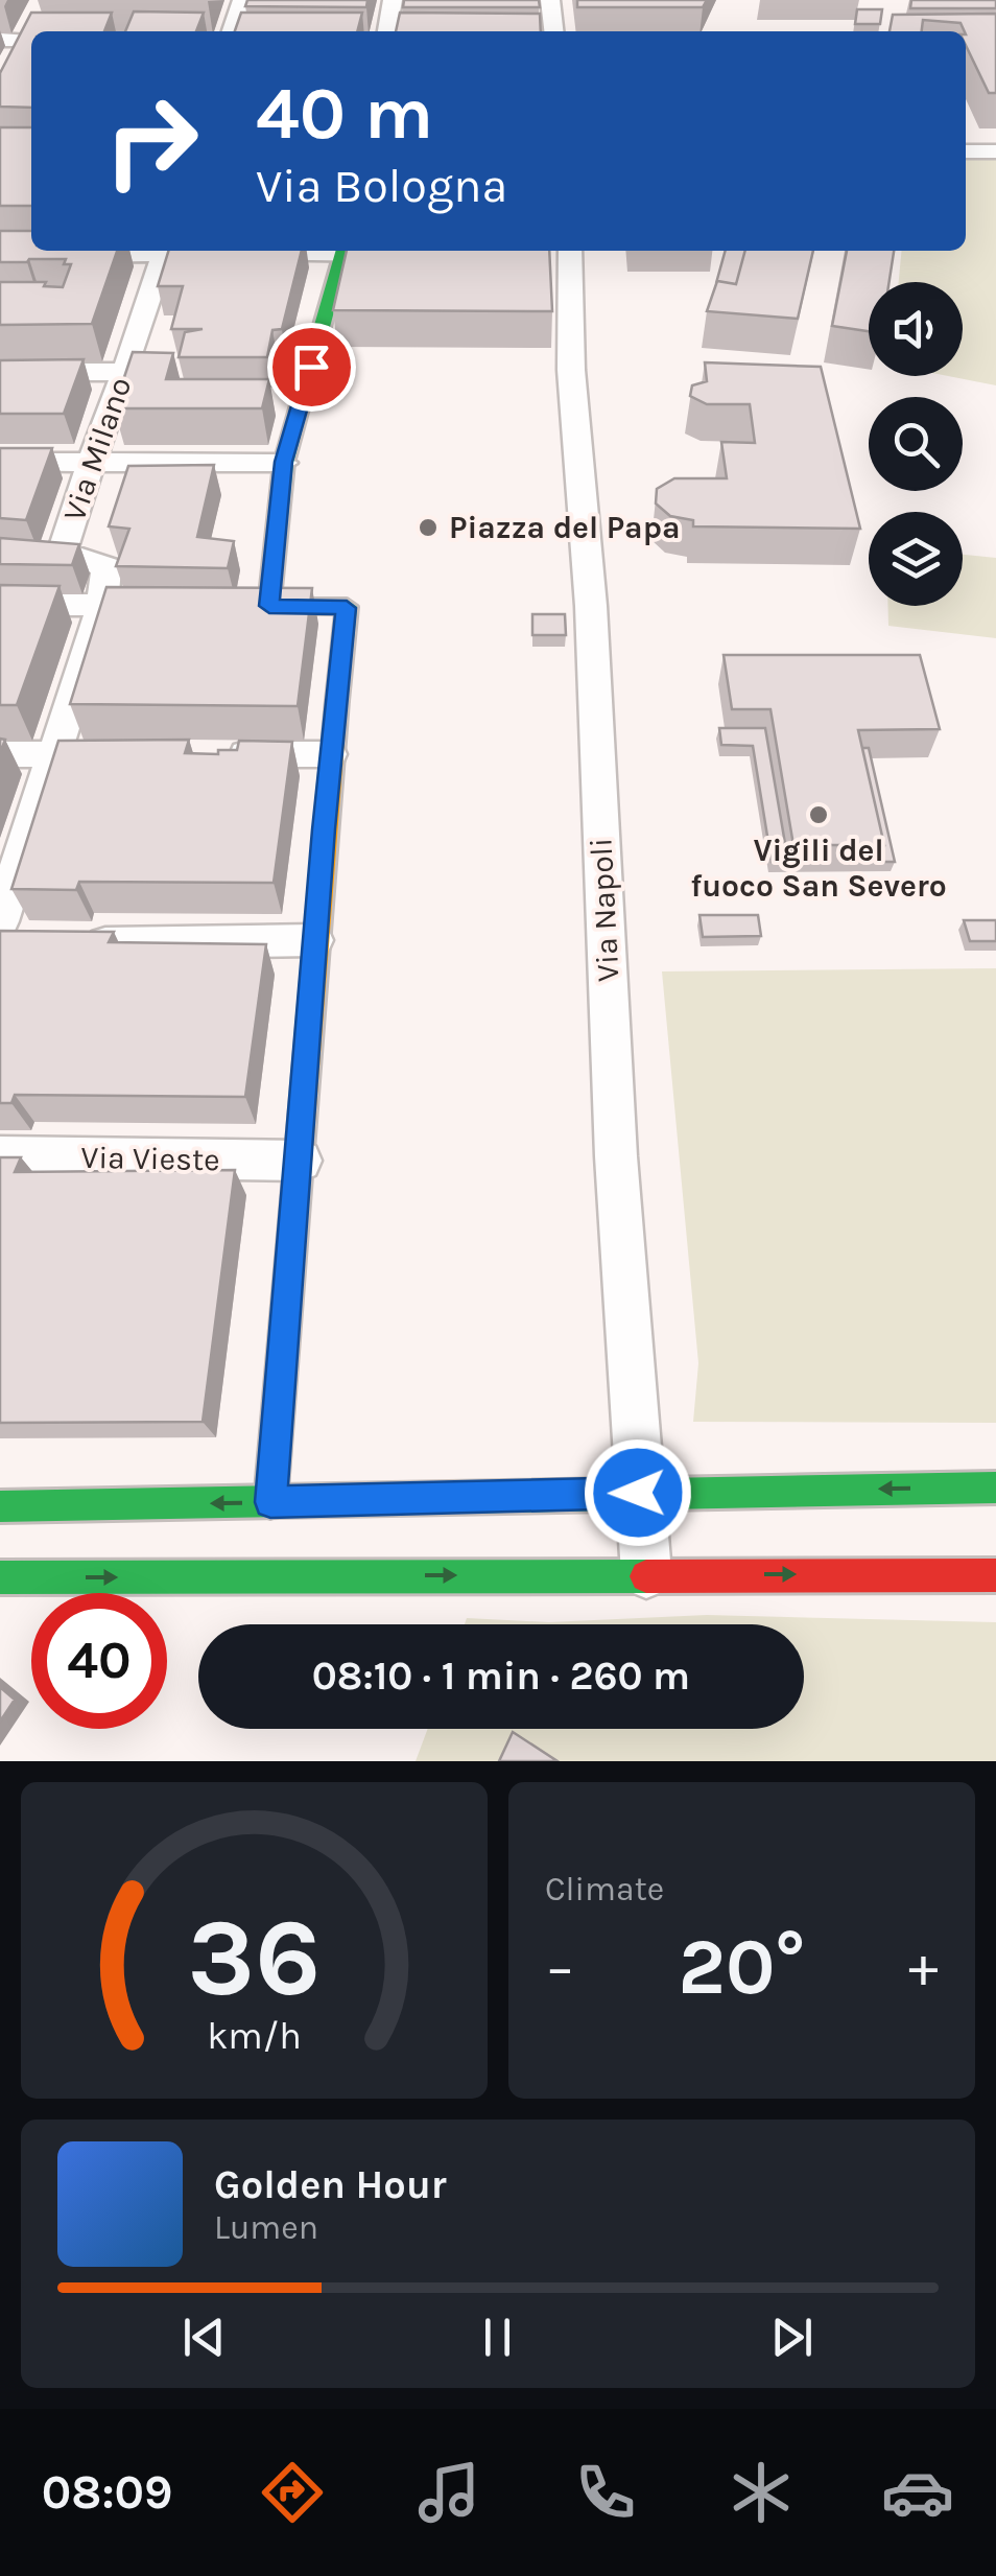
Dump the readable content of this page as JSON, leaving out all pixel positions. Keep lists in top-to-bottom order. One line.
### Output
{"streets":{"street":["Via Milano","Via Napoli","Via Vieste"]},"places":["Piazza del Papa","Vigili del fuoco San Severo"],"page":{"turn":["40 m","Via Bologna"],"limit":"40","trip":"08:10 · 1 min · 260 m","tile":"Climate","heat":["−","20°","+"],"song":["Golden Hour","Lumen"],"tabs":"08:09","gauge":["36","km/h"]}}
